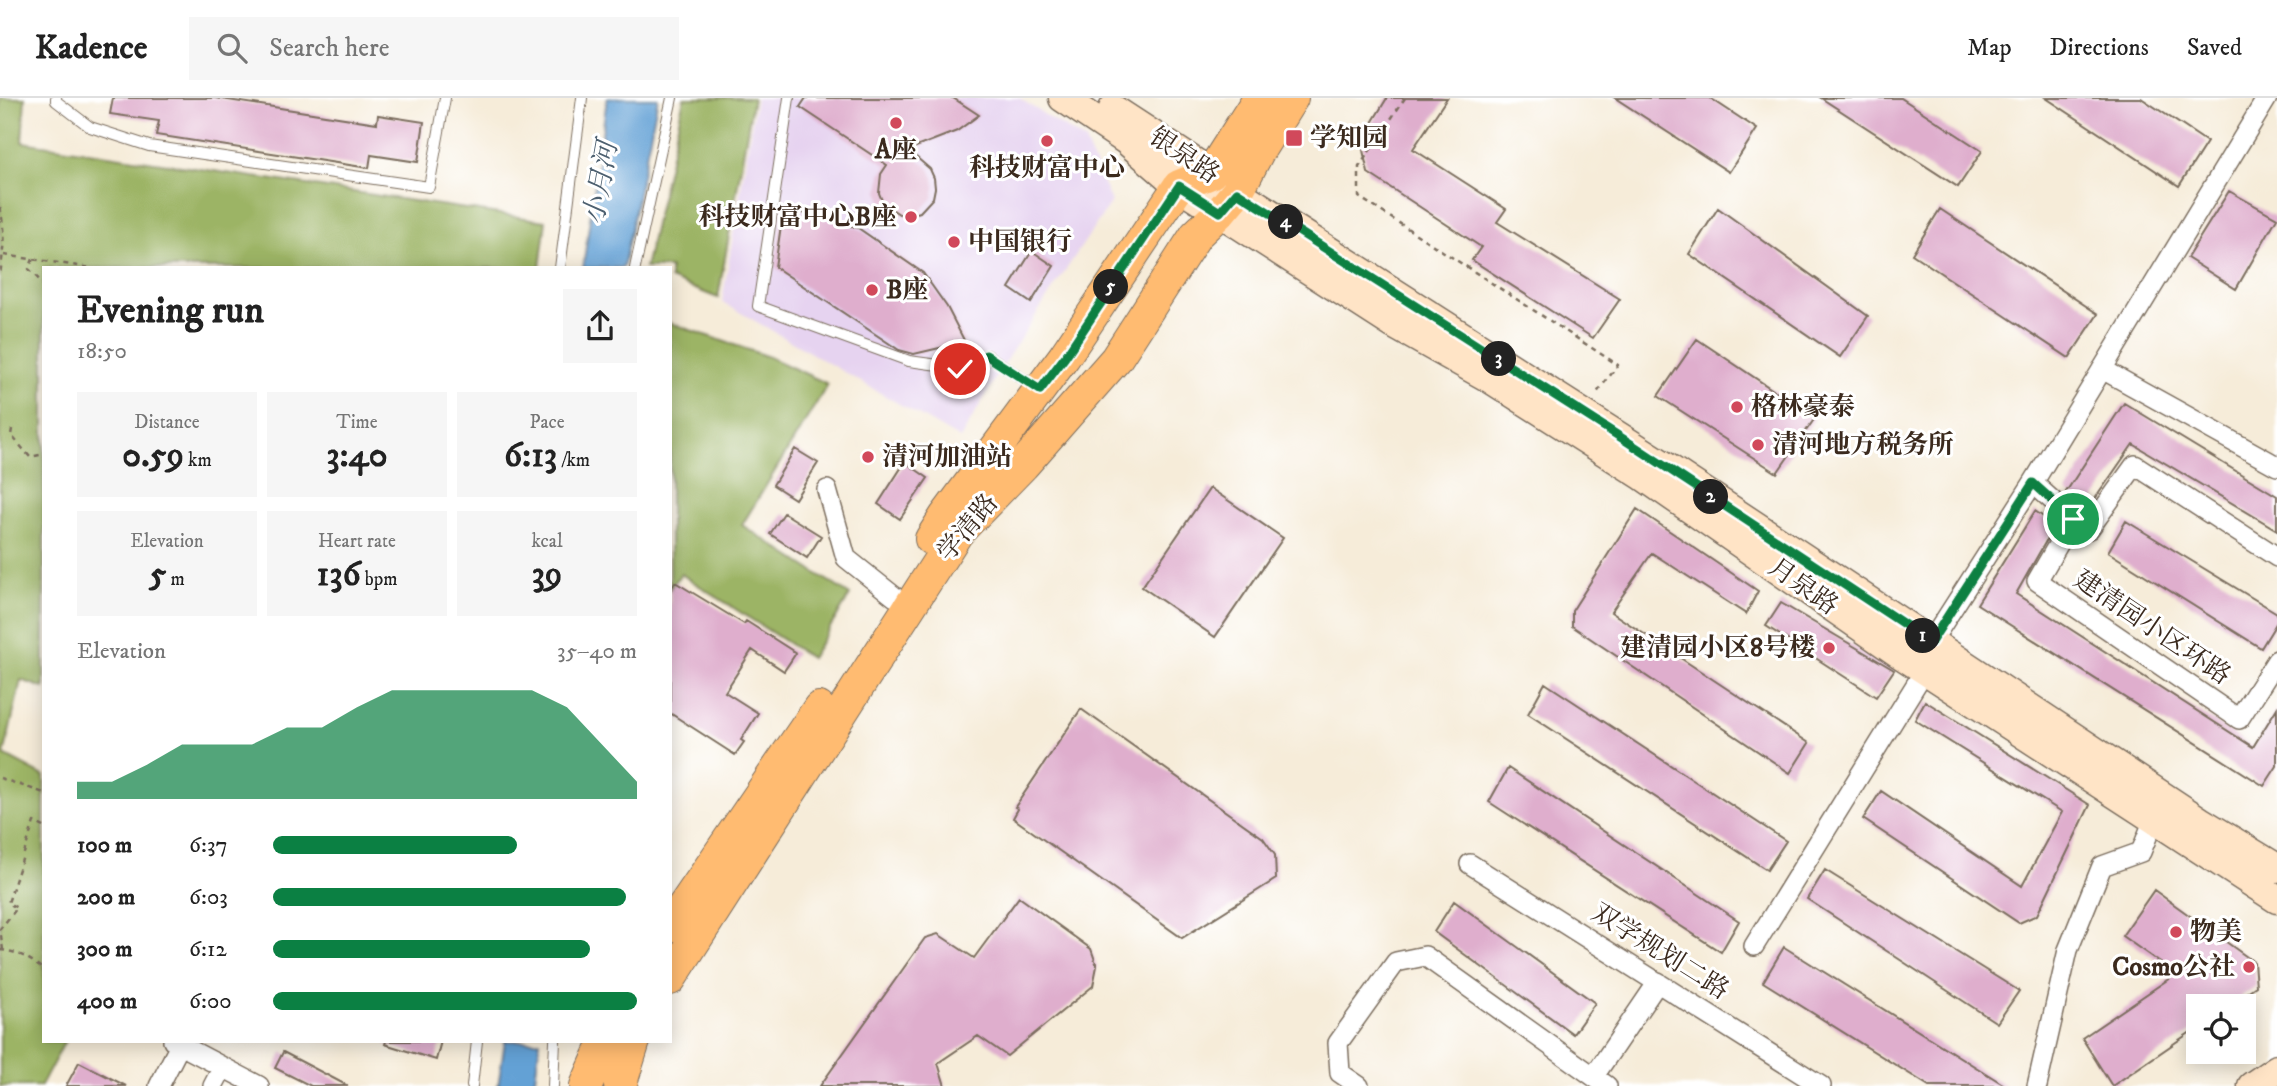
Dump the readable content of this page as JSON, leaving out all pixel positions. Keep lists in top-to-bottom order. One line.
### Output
{"streets":{"main road":["银泉路","学清路","月泉路"],"street":["建清园小区环路","双学规划二路"]},"crossings":[["银泉路","学清路"],["银泉路","月泉路"],["学清路","月泉路"]],"water":["小月河"],"places":{"other":["A座","科技财富中心","科技财富中心B座","中国银行","B座","格林豪泰","清河地方税务所","清河加油站","建清园小区8号楼","物美","Cosmo公社"],"transit":["学知园"]},"page":{"header":"Kadence","search":"Search here","nav":["Map","Directions","Saved"],"pins":["4","5","3","2","1"],"heading":["Evening run","18:50"],"stats":[["Distance","0.59 km"],["Time","3:40"],["Pace","6:13 /km"],["Elevation","5 m"],["Heart rate","136 bpm"],["kcal","39"]],"chart":["Elevation","35–40 m"],"list":[{"name":"100 m","note":"6:37"},{"name":"200 m","note":"6:03"},{"name":"300 m","note":"6:12"},{"name":"400 m","note":"6:00"}]}}
